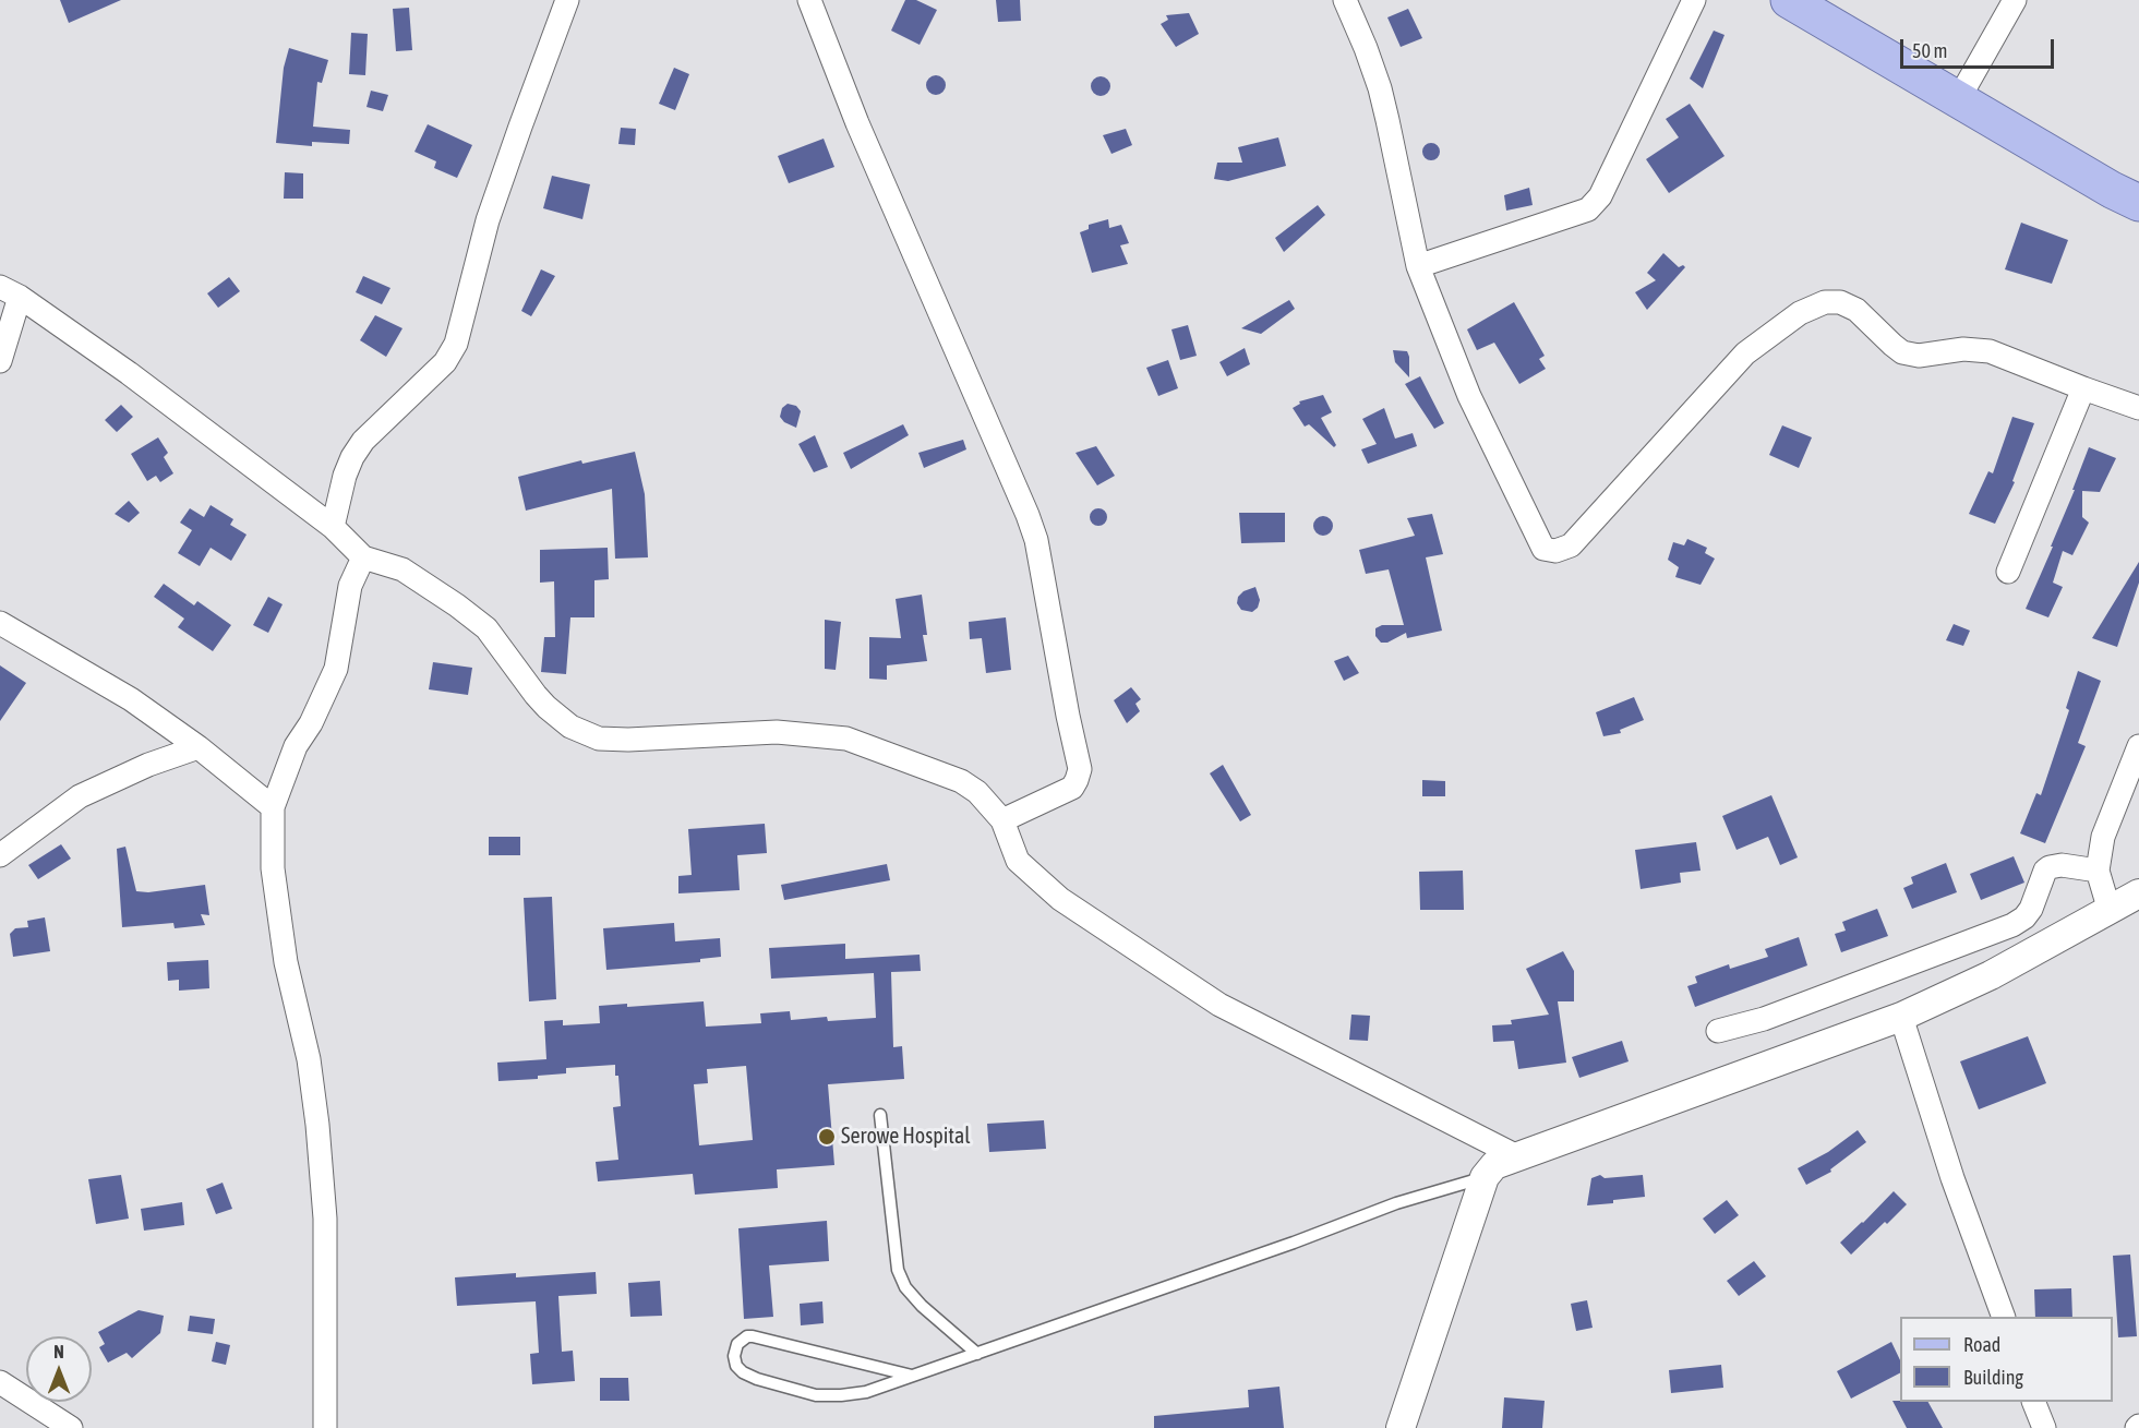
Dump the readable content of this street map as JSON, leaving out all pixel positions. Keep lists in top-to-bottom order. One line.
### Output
{"places":["Serowe Hospital"],"legend":["Road","Building"],"scale_bar":"50 m","north":"top"}
